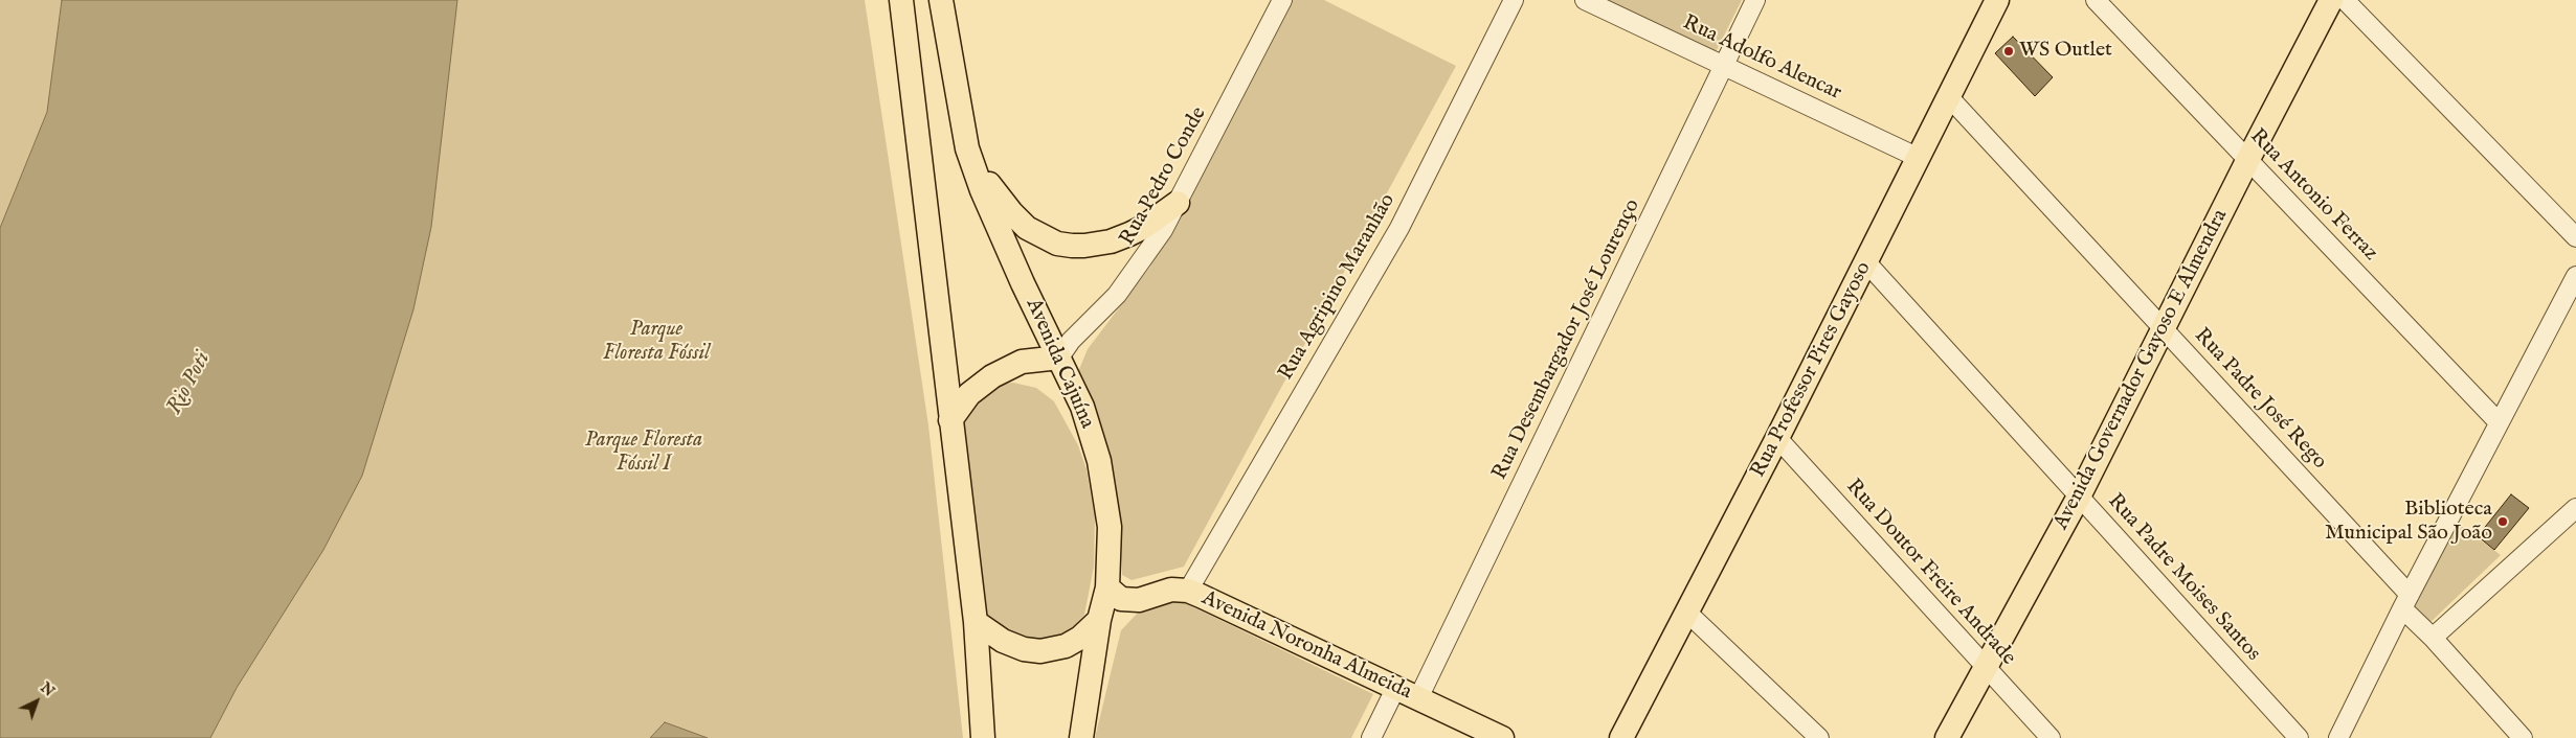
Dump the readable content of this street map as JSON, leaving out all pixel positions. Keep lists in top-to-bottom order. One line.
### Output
{"streets":{"main road":["Avenida Cajuína","Rua Professor Pires Gayoso","Avenida Governador Gayoso E Almendra","Avenida Noronha Almeida"],"street":["Rua Adolfo Alencar","Rua Pedro Conde","Rua Antonio Ferraz","Rua Agripino Maranhão","Rua Desembargador José Lourenço","Rua Padre José Rego","Rua Doutor Freire Andrade","Rua Padre Moises Santos"]},"crossings":[["Rua Adolfo Alencar","Rua Desembargador José Lourenço"],["Rua Adolfo Alencar","Rua Professor Pires Gayoso"],["Rua Pedro Conde","Avenida Cajuína"],["Rua Antonio Ferraz","Avenida Governador Gayoso E Almendra"],["Rua Agripino Maranhão","Avenida Noronha Almeida"],["Rua Desembargador José Lourenço","Avenida Noronha Almeida"],["Avenida Cajuína","Avenida Noronha Almeida"],["Rua Professor Pires Gayoso","Rua Padre José Rego"],["Rua Professor Pires Gayoso","Rua Doutor Freire Andrade"],["Rua Professor Pires Gayoso","Rua Padre Moises Santos"],["Avenida Governador Gayoso E Almendra","Rua Padre José Rego"],["Avenida Governador Gayoso E Almendra","Rua Doutor Freire Andrade"],["Avenida Governador Gayoso E Almendra","Rua Padre Moises Santos"]],"water":["Rio Poti"],"parks":["Parque Floresta Fóssil","Parque Floresta Fóssil I"],"places":["WS Outlet","Biblioteca Municipal São João"],"north":"top right"}
